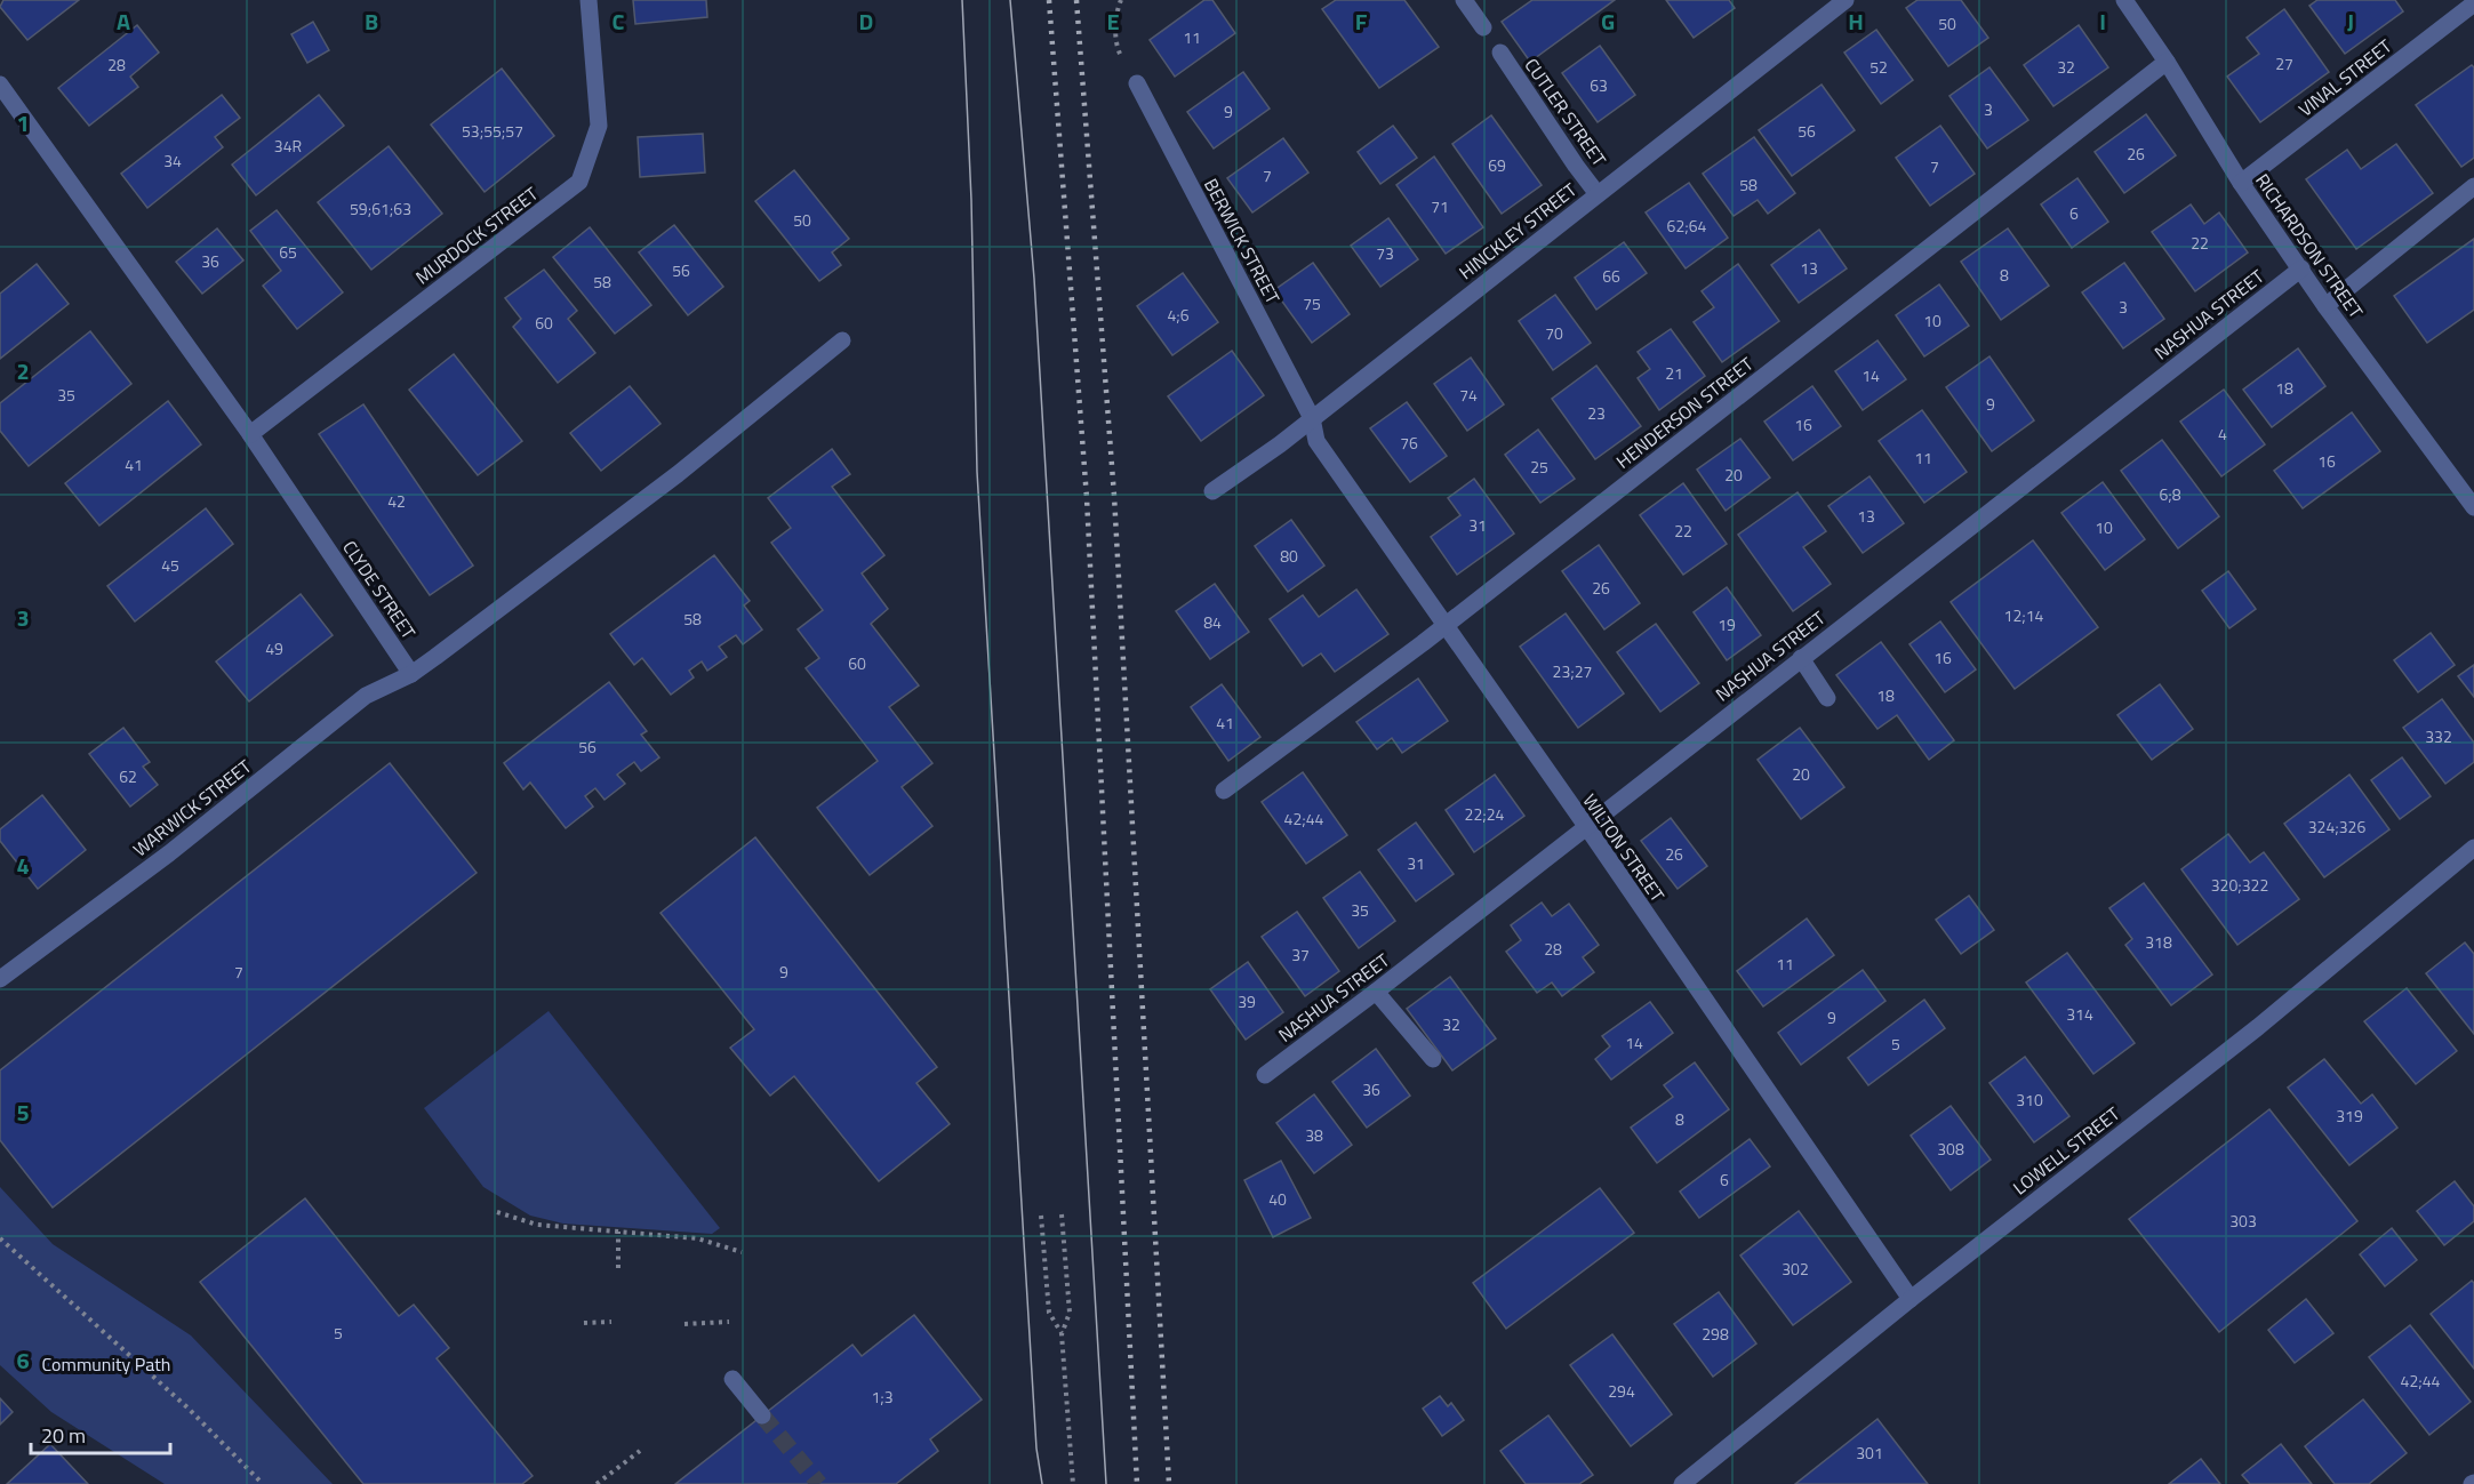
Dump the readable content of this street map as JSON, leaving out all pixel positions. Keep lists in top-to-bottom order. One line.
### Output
{"streets":{"street":["VINAL STREET","CUTLER STREET","HINCKLEY STREET","MURDOCK STREET","BERWICK STREET","RICHARDSON STREET","NASHUA STREET","HENDERSON STREET","CLYDE STREET","WARWICK STREET","WILTON STREET","LOWELL STREET"]},"crossings":[["VINAL STREET","RICHARDSON STREET"],["CUTLER STREET","HINCKLEY STREET"],["HINCKLEY STREET","BERWICK STREET"],["HINCKLEY STREET","WILTON STREET"],["MURDOCK STREET","CLYDE STREET"],["BERWICK STREET","WILTON STREET"],["RICHARDSON STREET","NASHUA STREET"],["RICHARDSON STREET","HENDERSON STREET"],["NASHUA STREET","WILTON STREET"],["HENDERSON STREET","WILTON STREET"],["CLYDE STREET","WARWICK STREET"],["WILTON STREET","LOWELL STREET"]],"parks":["Community Path"],"house_numbers":["50","11","27","28","52","32","63","3","9","53;55;57","56","34R","26","34","69","7","7","58","71","59;61;63","6","50","62;64","22","65","73","36","13","56","8","66","58","75","3","4;6","10","60","70","21","14","18","35","74","9","23","16","4","76","11","16","41","25","20","6;8","42","13","31","10","22","80","45","26","12;14","58","84","19","49","16","60","23;27","18","41","332","56","20","62","22;24","42;44","324;326","26","31","320;322","35","318","28","37","11","7","9","39","314","9","32","14","5","36","310","319","8","38","308","6","40","303","302","5","298","42;44","294","1;3","301"],"scale_bar":"20 m","grid":{"columns":["A","B","C","D","E","F","G","H","I","J"],"rows":["1","2","3","4","5","6"]}}
